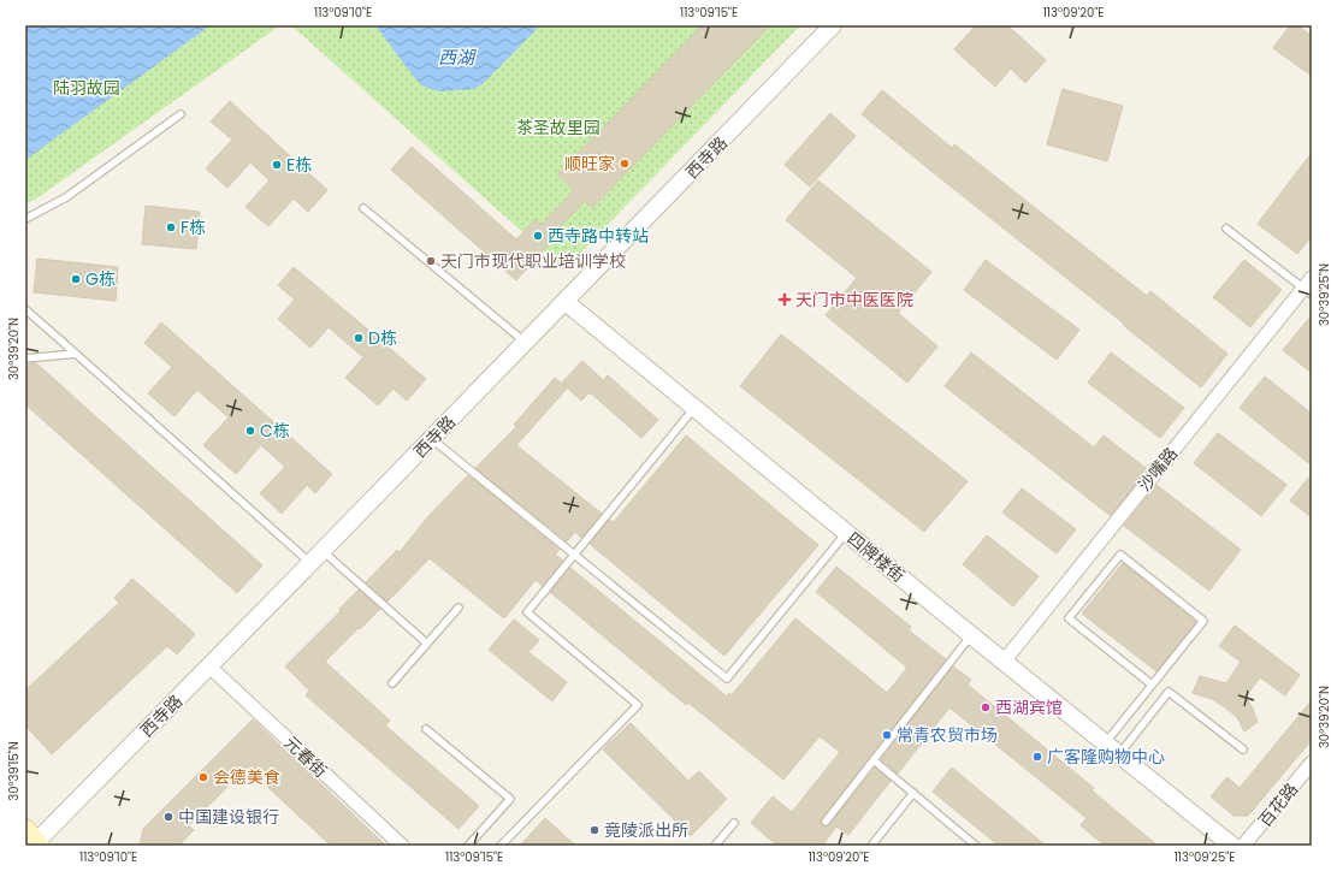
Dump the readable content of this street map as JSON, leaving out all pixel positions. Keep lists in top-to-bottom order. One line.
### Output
{"streets":{"street":["西寺路","沙嘴路","四牌楼街","元春街","百花路"]},"crossings":[["西寺路","四牌楼街"],["西寺路","元春街"],["沙嘴路","四牌楼街"]],"water":["西湖"],"parks":["陆羽故园","茶圣故里园"],"places":{"other":["顺旺家","E栋","F栋","西寺路中转站","天门市现代职业培训学校","G栋","D栋","C栋","西湖宾馆","常青农贸市场","广客隆购物中心","会德美食","中国建设银行","竟陵派出所"],"health":["天门市中医医院"]},"coordinates":["113°09'10\"E","113°09'15\"E","113°09'20\"E","30°39'25\"N","30°39'20\"N","30°39'15\"N","113°09'25\"E"]}
